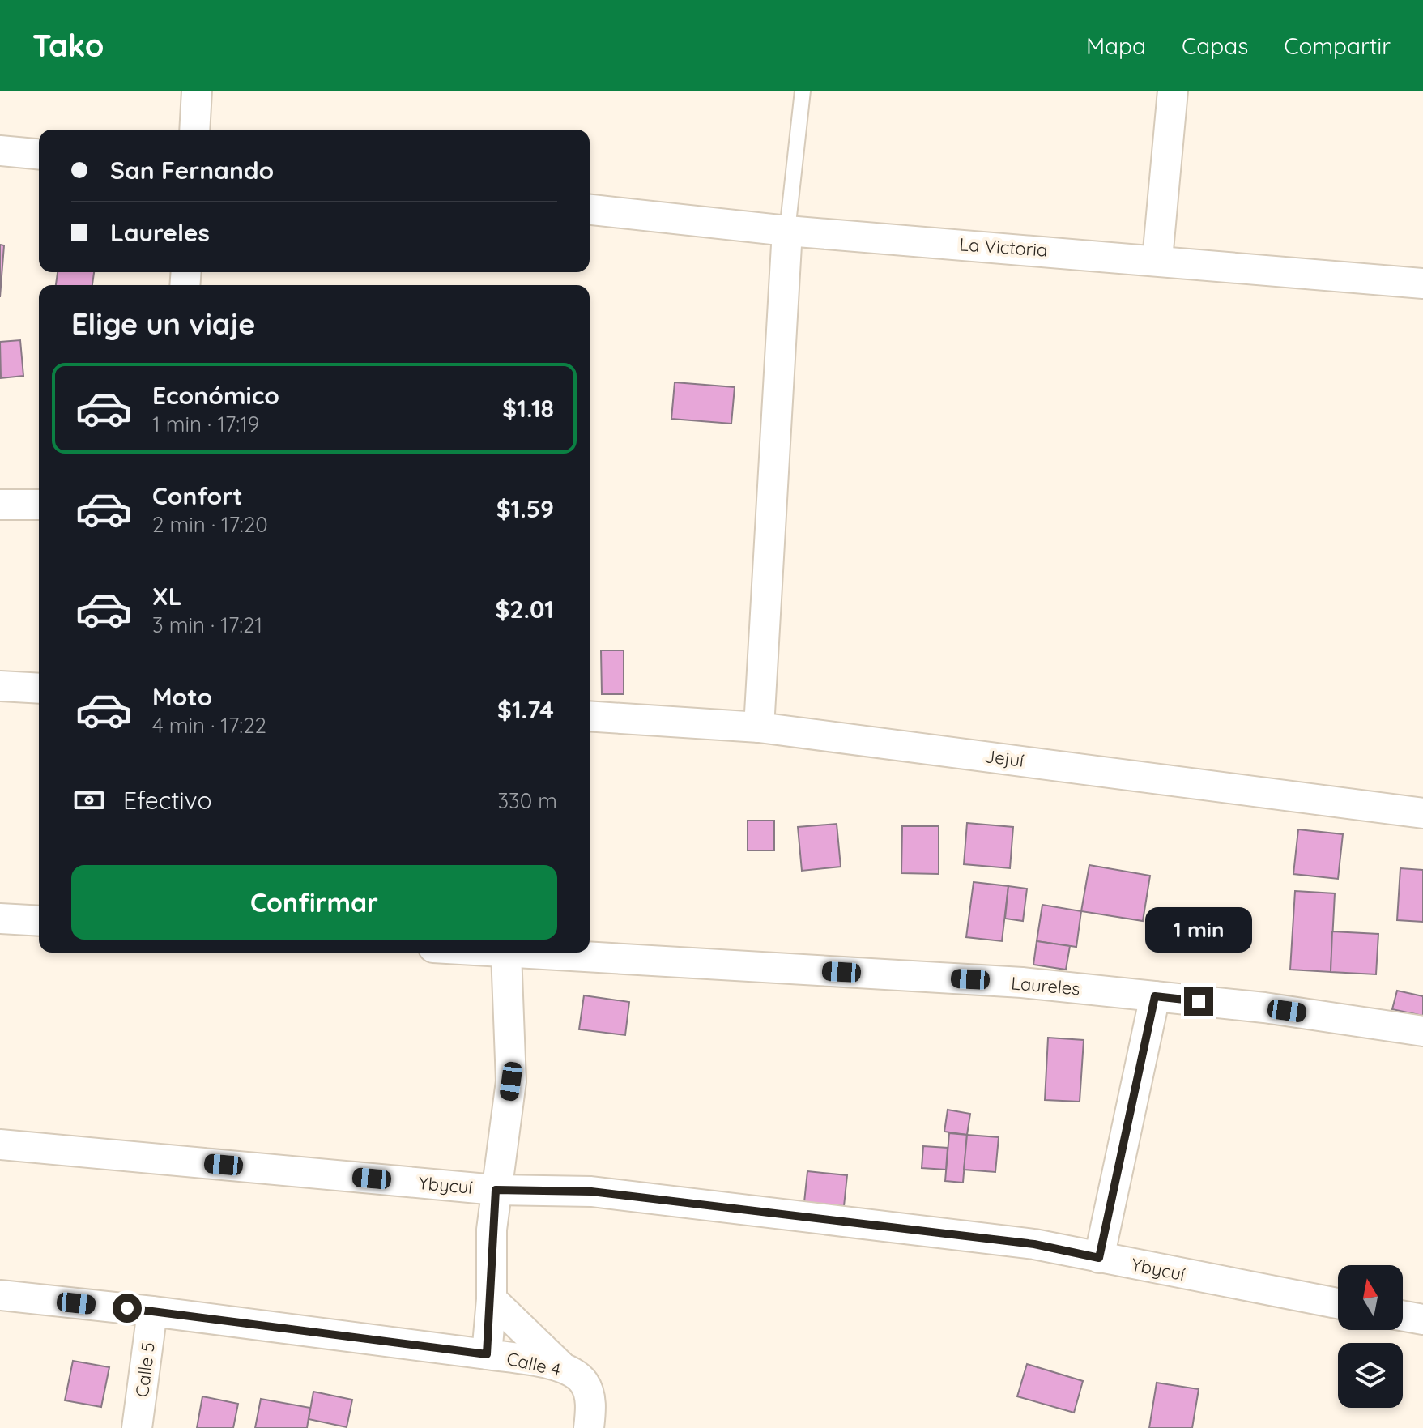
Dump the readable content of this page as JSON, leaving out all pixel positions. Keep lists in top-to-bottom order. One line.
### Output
{"streets":{"street":["La Victoria","Jejuí","Laureles","Ybycuí","Calle 4","Calle 5"]},"crossings":[["Laureles","Calle 4"],["Ybycuí","Calle 4"]],"north":"top","page":{"header":"Tako","nav":["Mapa","Capas","Compartir"],"banner":["San Fernando","Laureles"],"heading":"Elige un viaje","list":[{"name":"Económico","note":"1 min · 17:19","value":"$1.18"},{"name":"Confort","note":"2 min · 17:20","value":"$1.59"},{"name":"XL","note":"3 min · 17:21","value":"$2.01"},{"name":"Moto","note":"4 min · 17:22","value":"$1.74"}],"pay":["Efectivo","330 m"],"buttons":"Confirmar","bubble":"1 min"}}
